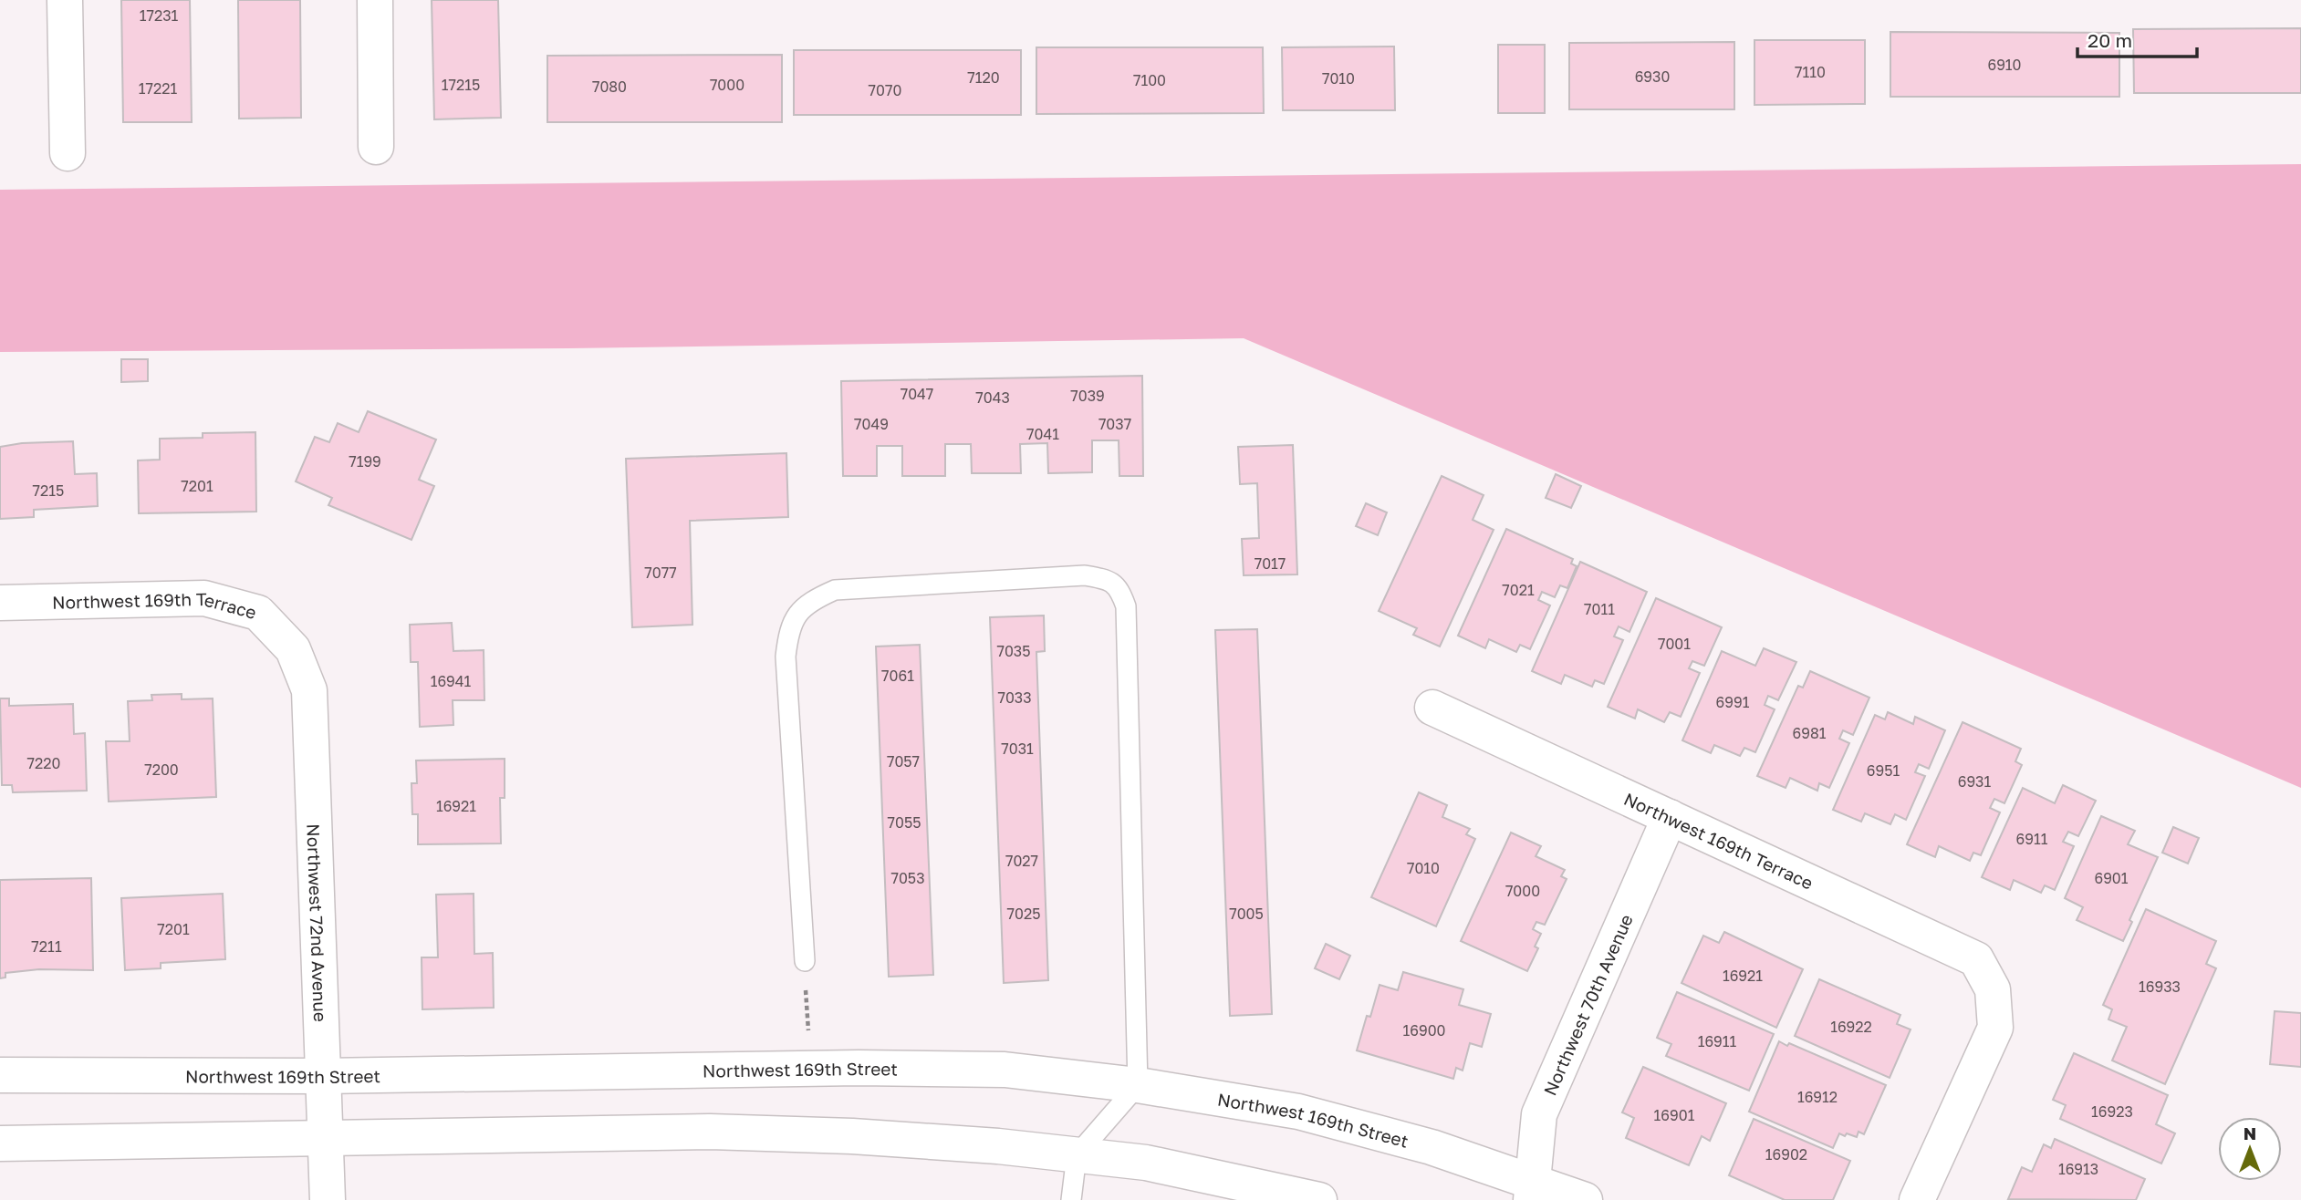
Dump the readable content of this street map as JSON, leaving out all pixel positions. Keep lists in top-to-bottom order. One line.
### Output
{"streets":{"street":["Northwest 169th Terrace","Northwest 72nd Avenue","Northwest 70th Avenue","Northwest 169th Street"]},"crossings":[["Northwest 169th Terrace","Northwest 72nd Avenue"],["Northwest 169th Terrace","Northwest 70th Avenue"],["Northwest 72nd Avenue","Northwest 169th Street"],["Northwest 70th Avenue","Northwest 169th Street"]],"house_numbers":["17231","6910","7110","6930","7120","7010","7100","17215","7000","7080","17221","7070","7047","7039","7043","7049","7037","7041","7199","7201","7215","7017","7077","7021","7011","7001","7035","7061","16941","7033","6991","6981","7031","7057","7220","7200","6951","6931","16921","7055","6911","7027","7010","7053","6901","7000","7025","7005","7201","7211","16921","16933","16922","16900","16911","16912","16923","16901","16902","16913"],"scale_bar":"20 m","north":"top"}
